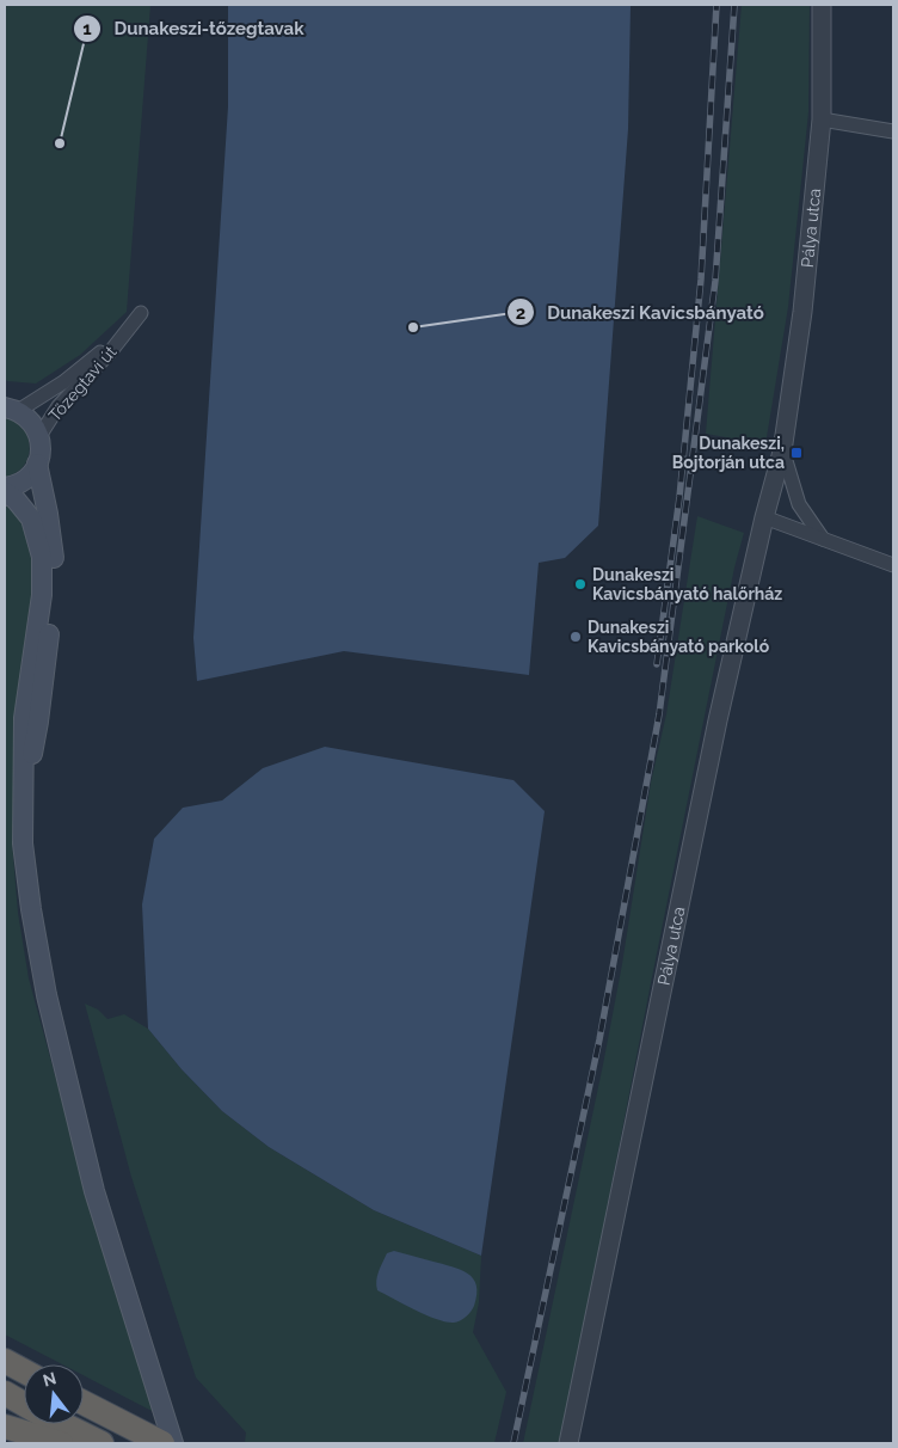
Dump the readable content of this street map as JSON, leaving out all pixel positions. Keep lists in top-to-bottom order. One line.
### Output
{"streets":{"street":["Pálya utca","Tőzegtavi út"]},"places":{"other":["Dunakeszi-tőzegtavak","Dunakeszi Kavicsbányató","Dunakeszi Kavicsbányató halőrház","Dunakeszi Kavicsbányató parkoló"],"transit":["Dunakeszi, Bojtorján utca"]},"north":"top"}
